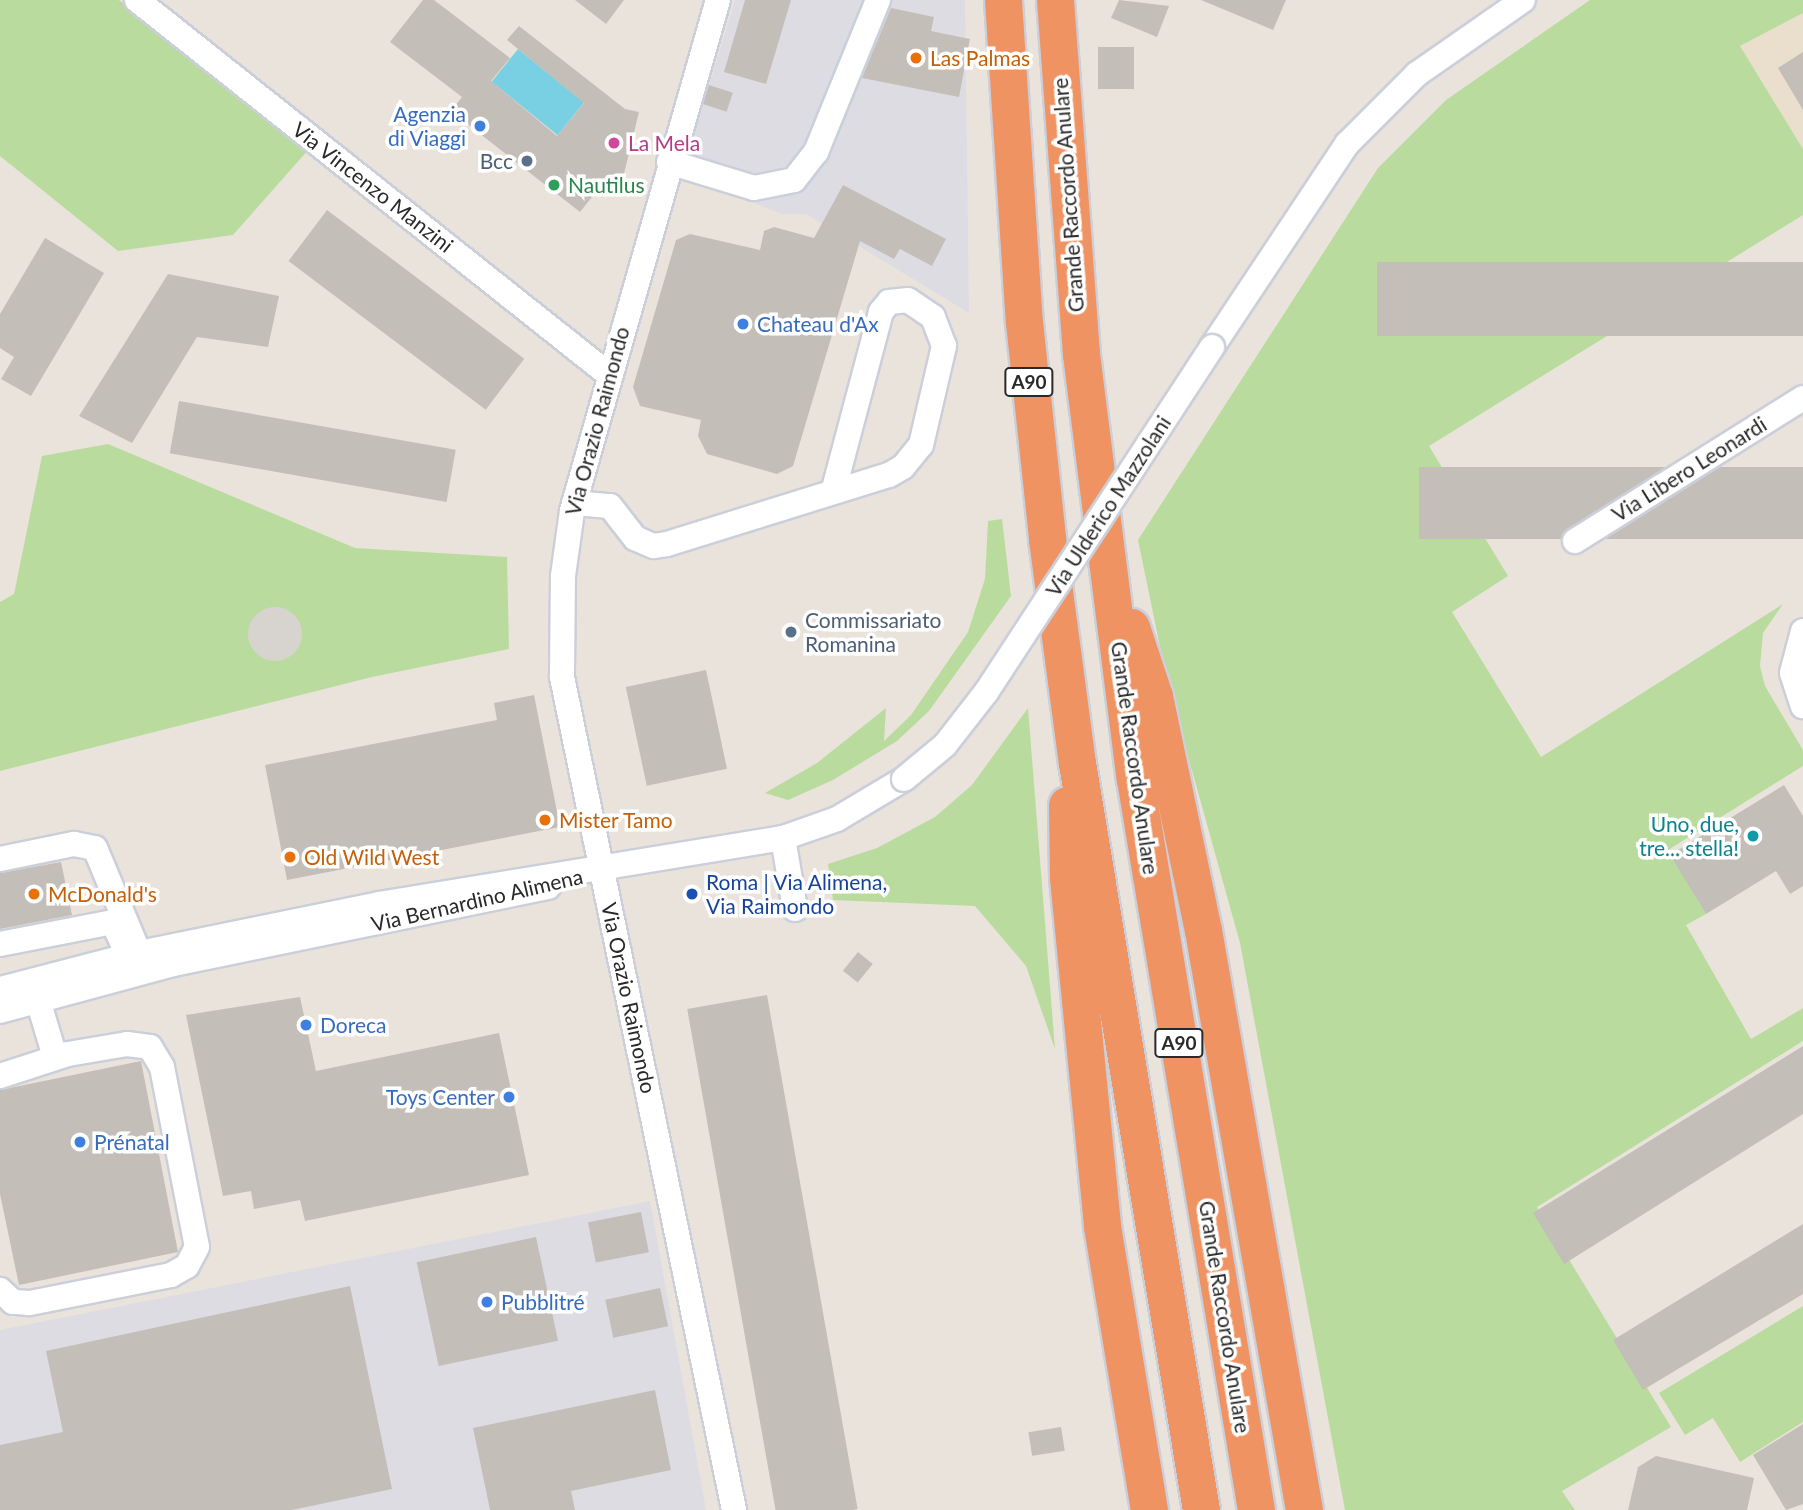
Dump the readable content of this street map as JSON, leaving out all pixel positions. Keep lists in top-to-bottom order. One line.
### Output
{"streets":{"highway":["Grande Raccordo Anulare","A90"],"street":["Via Vincenzo Manzini","Via Orazio Raimondo","Via Libero Leonardi","Via Ulderico Mazzolani","Via Bernardino Alimena"]},"crossings":[["Via Vincenzo Manzini","Via Orazio Raimondo"],["Via Orazio Raimondo","Via Ulderico Mazzolani"],["Via Orazio Raimondo","Via Bernardino Alimena"],["Via Ulderico Mazzolani","Via Bernardino Alimena"]],"places":["Las Palmas","Agenzia di Viaggi","La Mela","Bcc","Nautilus","Chateau d'Ax","Commissariato Romanina","Mister Tamo","Uno, due, tre... stella!","Old Wild West","McDonald's","Roma | Via Alimena, Via Raimondo","Doreca","Toys Center","Prénatal","Pubblitré"]}
